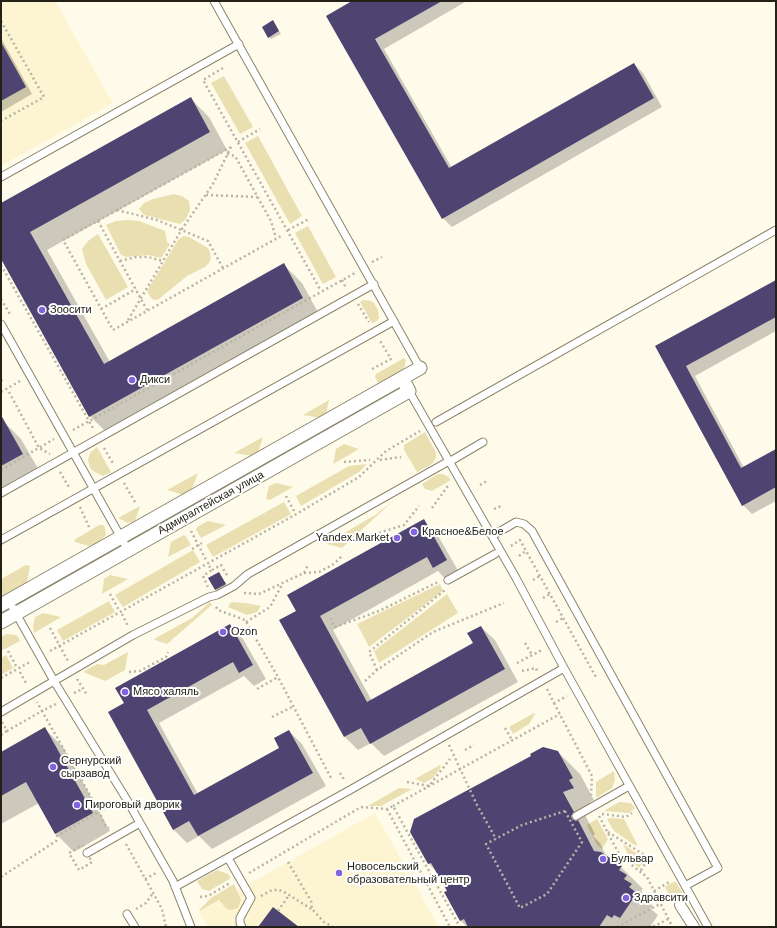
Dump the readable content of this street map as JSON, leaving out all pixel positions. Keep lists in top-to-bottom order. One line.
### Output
{"streets":{"street":["Адмиралтейская улица"]},"places":["Зоосити","Дикси","Красное&Белое","Yandex.Market","Ozon","Мясо халяль","Сернурский сырзавод","Пироговый дворик","Бульвар","Новосельский образовательный центр","Здравсити"]}
